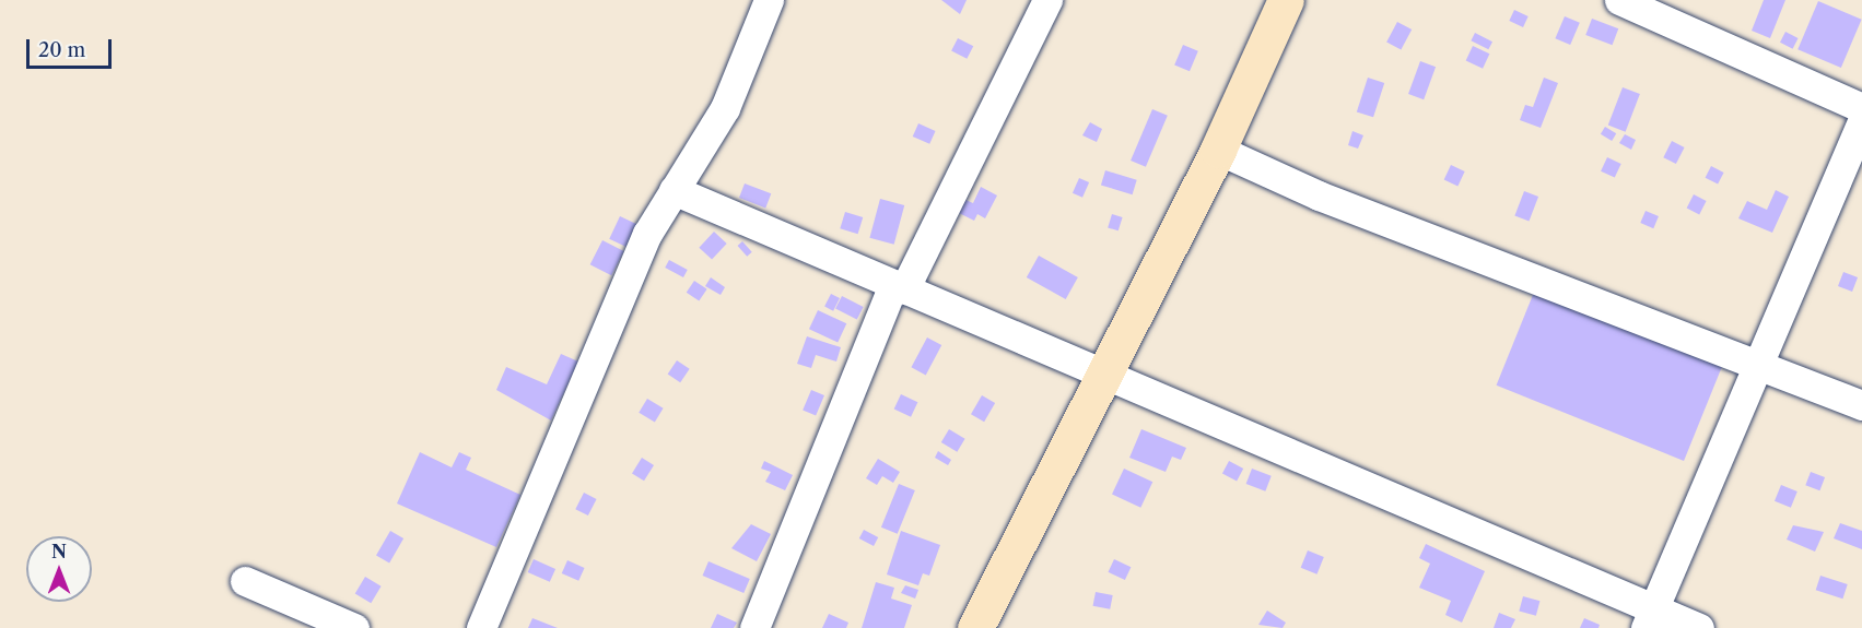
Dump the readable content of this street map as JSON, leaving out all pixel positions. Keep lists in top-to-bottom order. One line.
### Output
{"scale_bar":"20 m","north":"top"}
